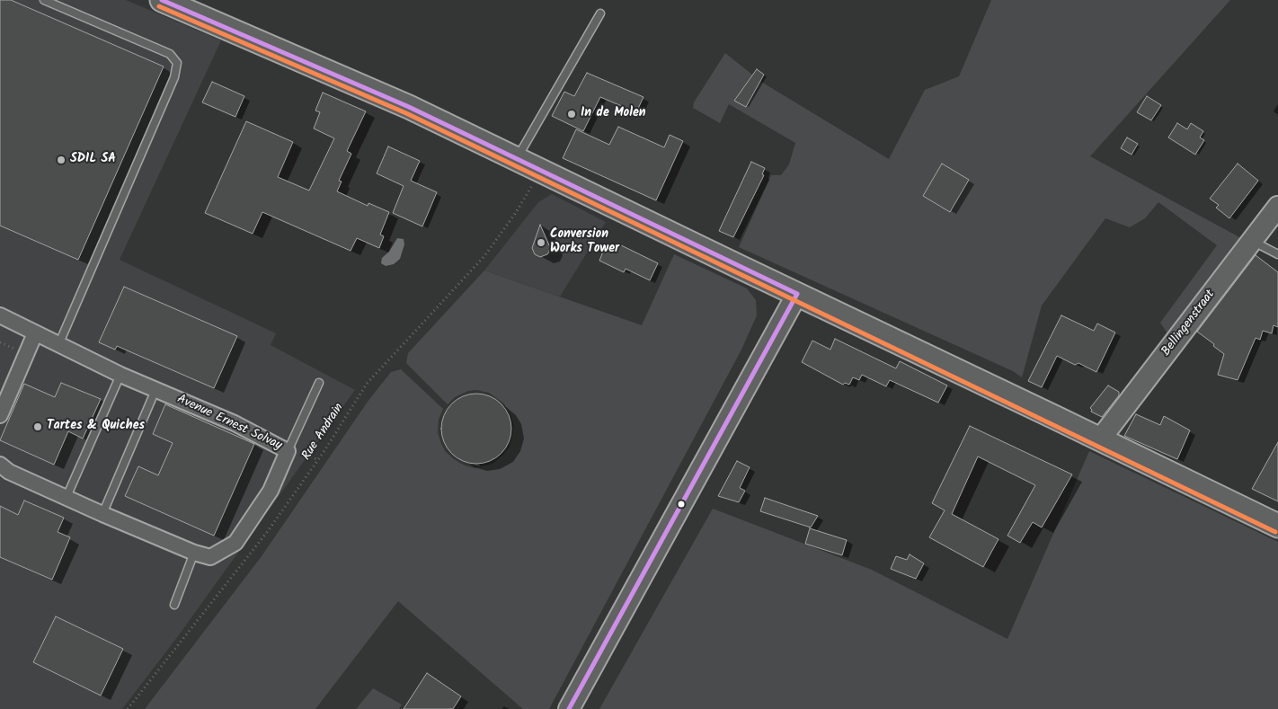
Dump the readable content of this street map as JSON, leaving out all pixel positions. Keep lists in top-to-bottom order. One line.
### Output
{"streets":{"main road":["Bellingenstraat"],"street":["Avenue Ernest Solvay"],"path":["Rue Andrain"]},"places":["In de Molen","SDIL SA","Conversion Works Tower","Tartes & Quiches"]}
